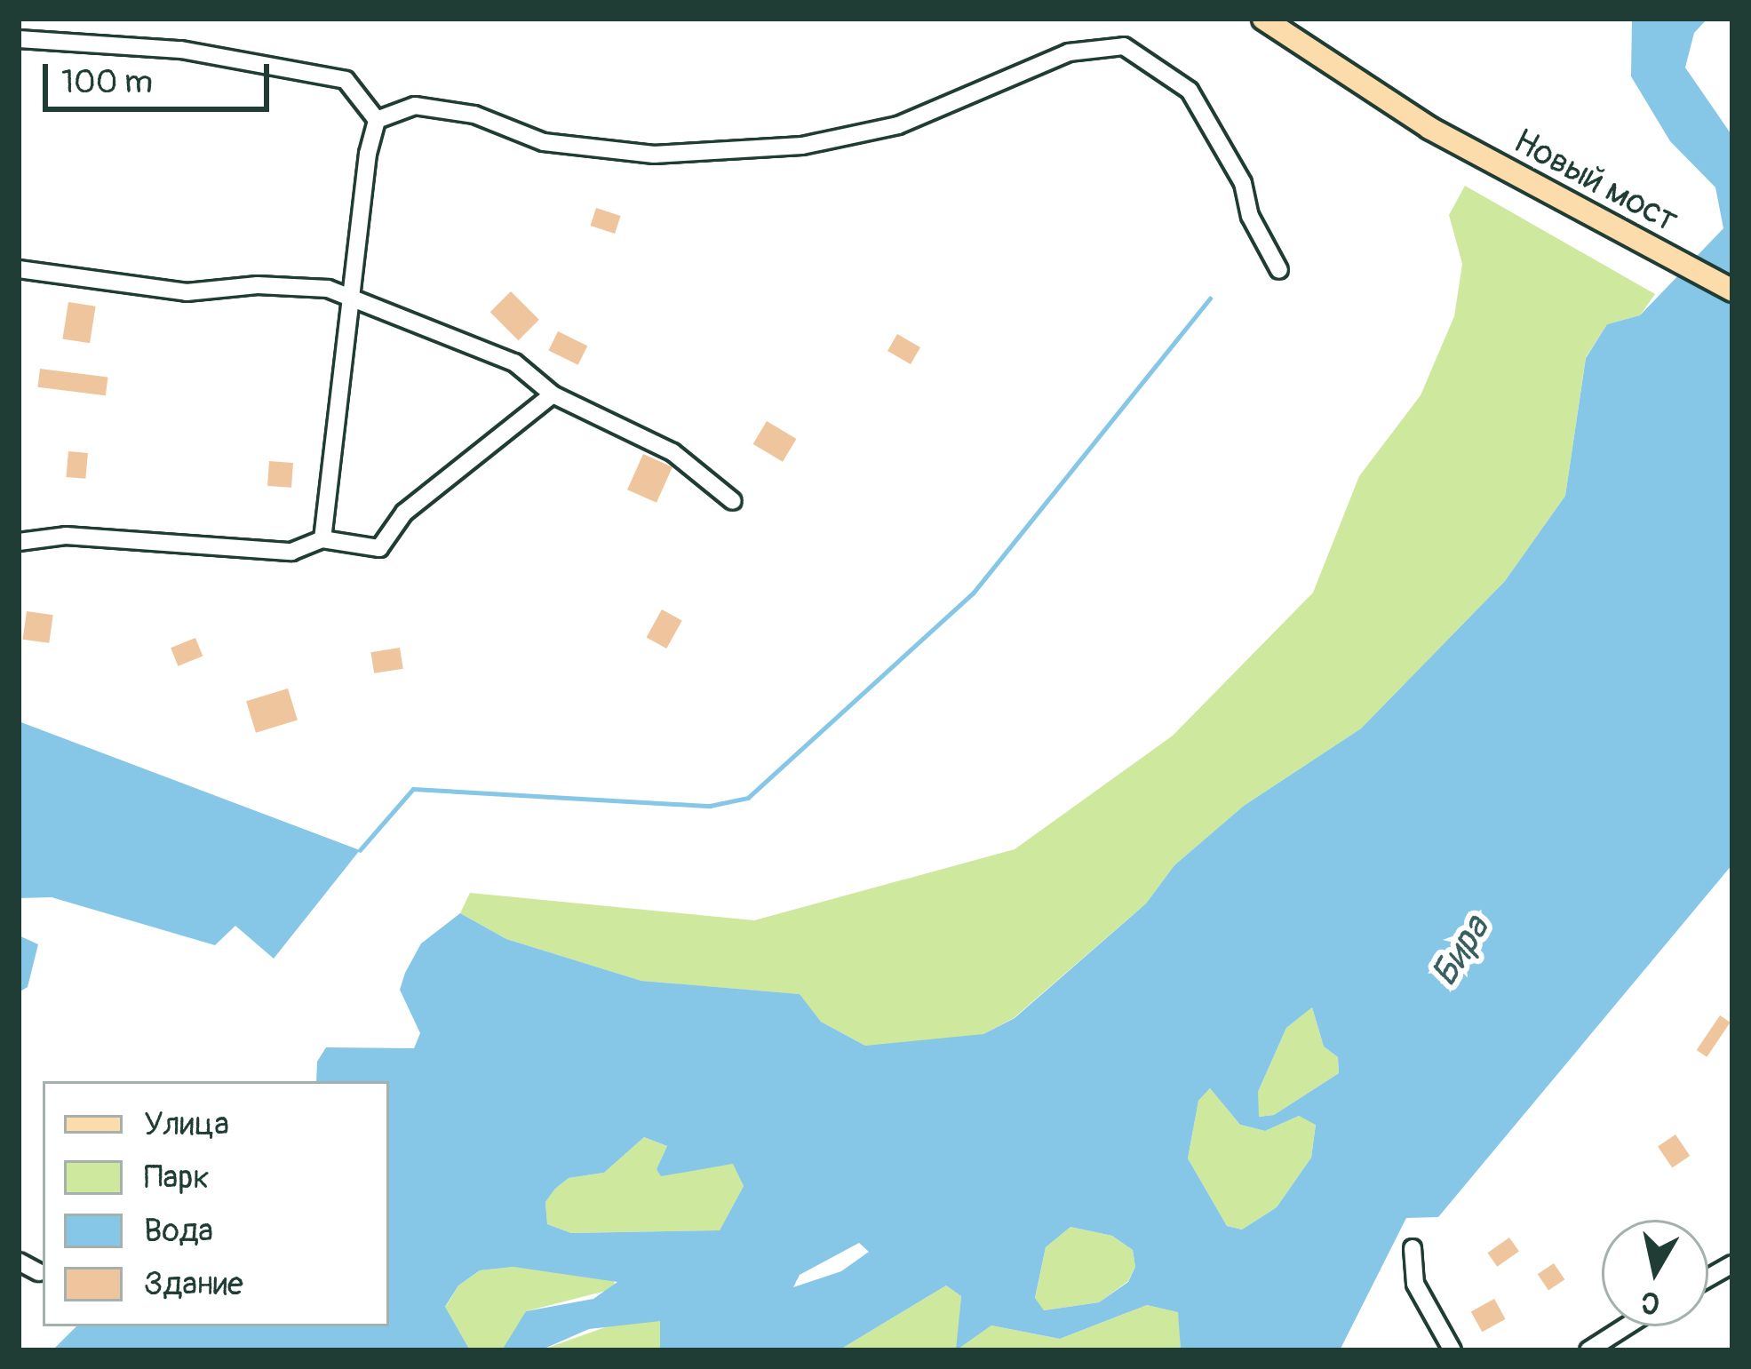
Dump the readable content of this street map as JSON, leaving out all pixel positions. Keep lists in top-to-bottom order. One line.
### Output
{"streets":{"main road":["Новый мост"]},"water":["Бира"],"legend":["Улица","Парк","Вода","Здание"],"scale_bar":"100 m","north":"bottom"}
